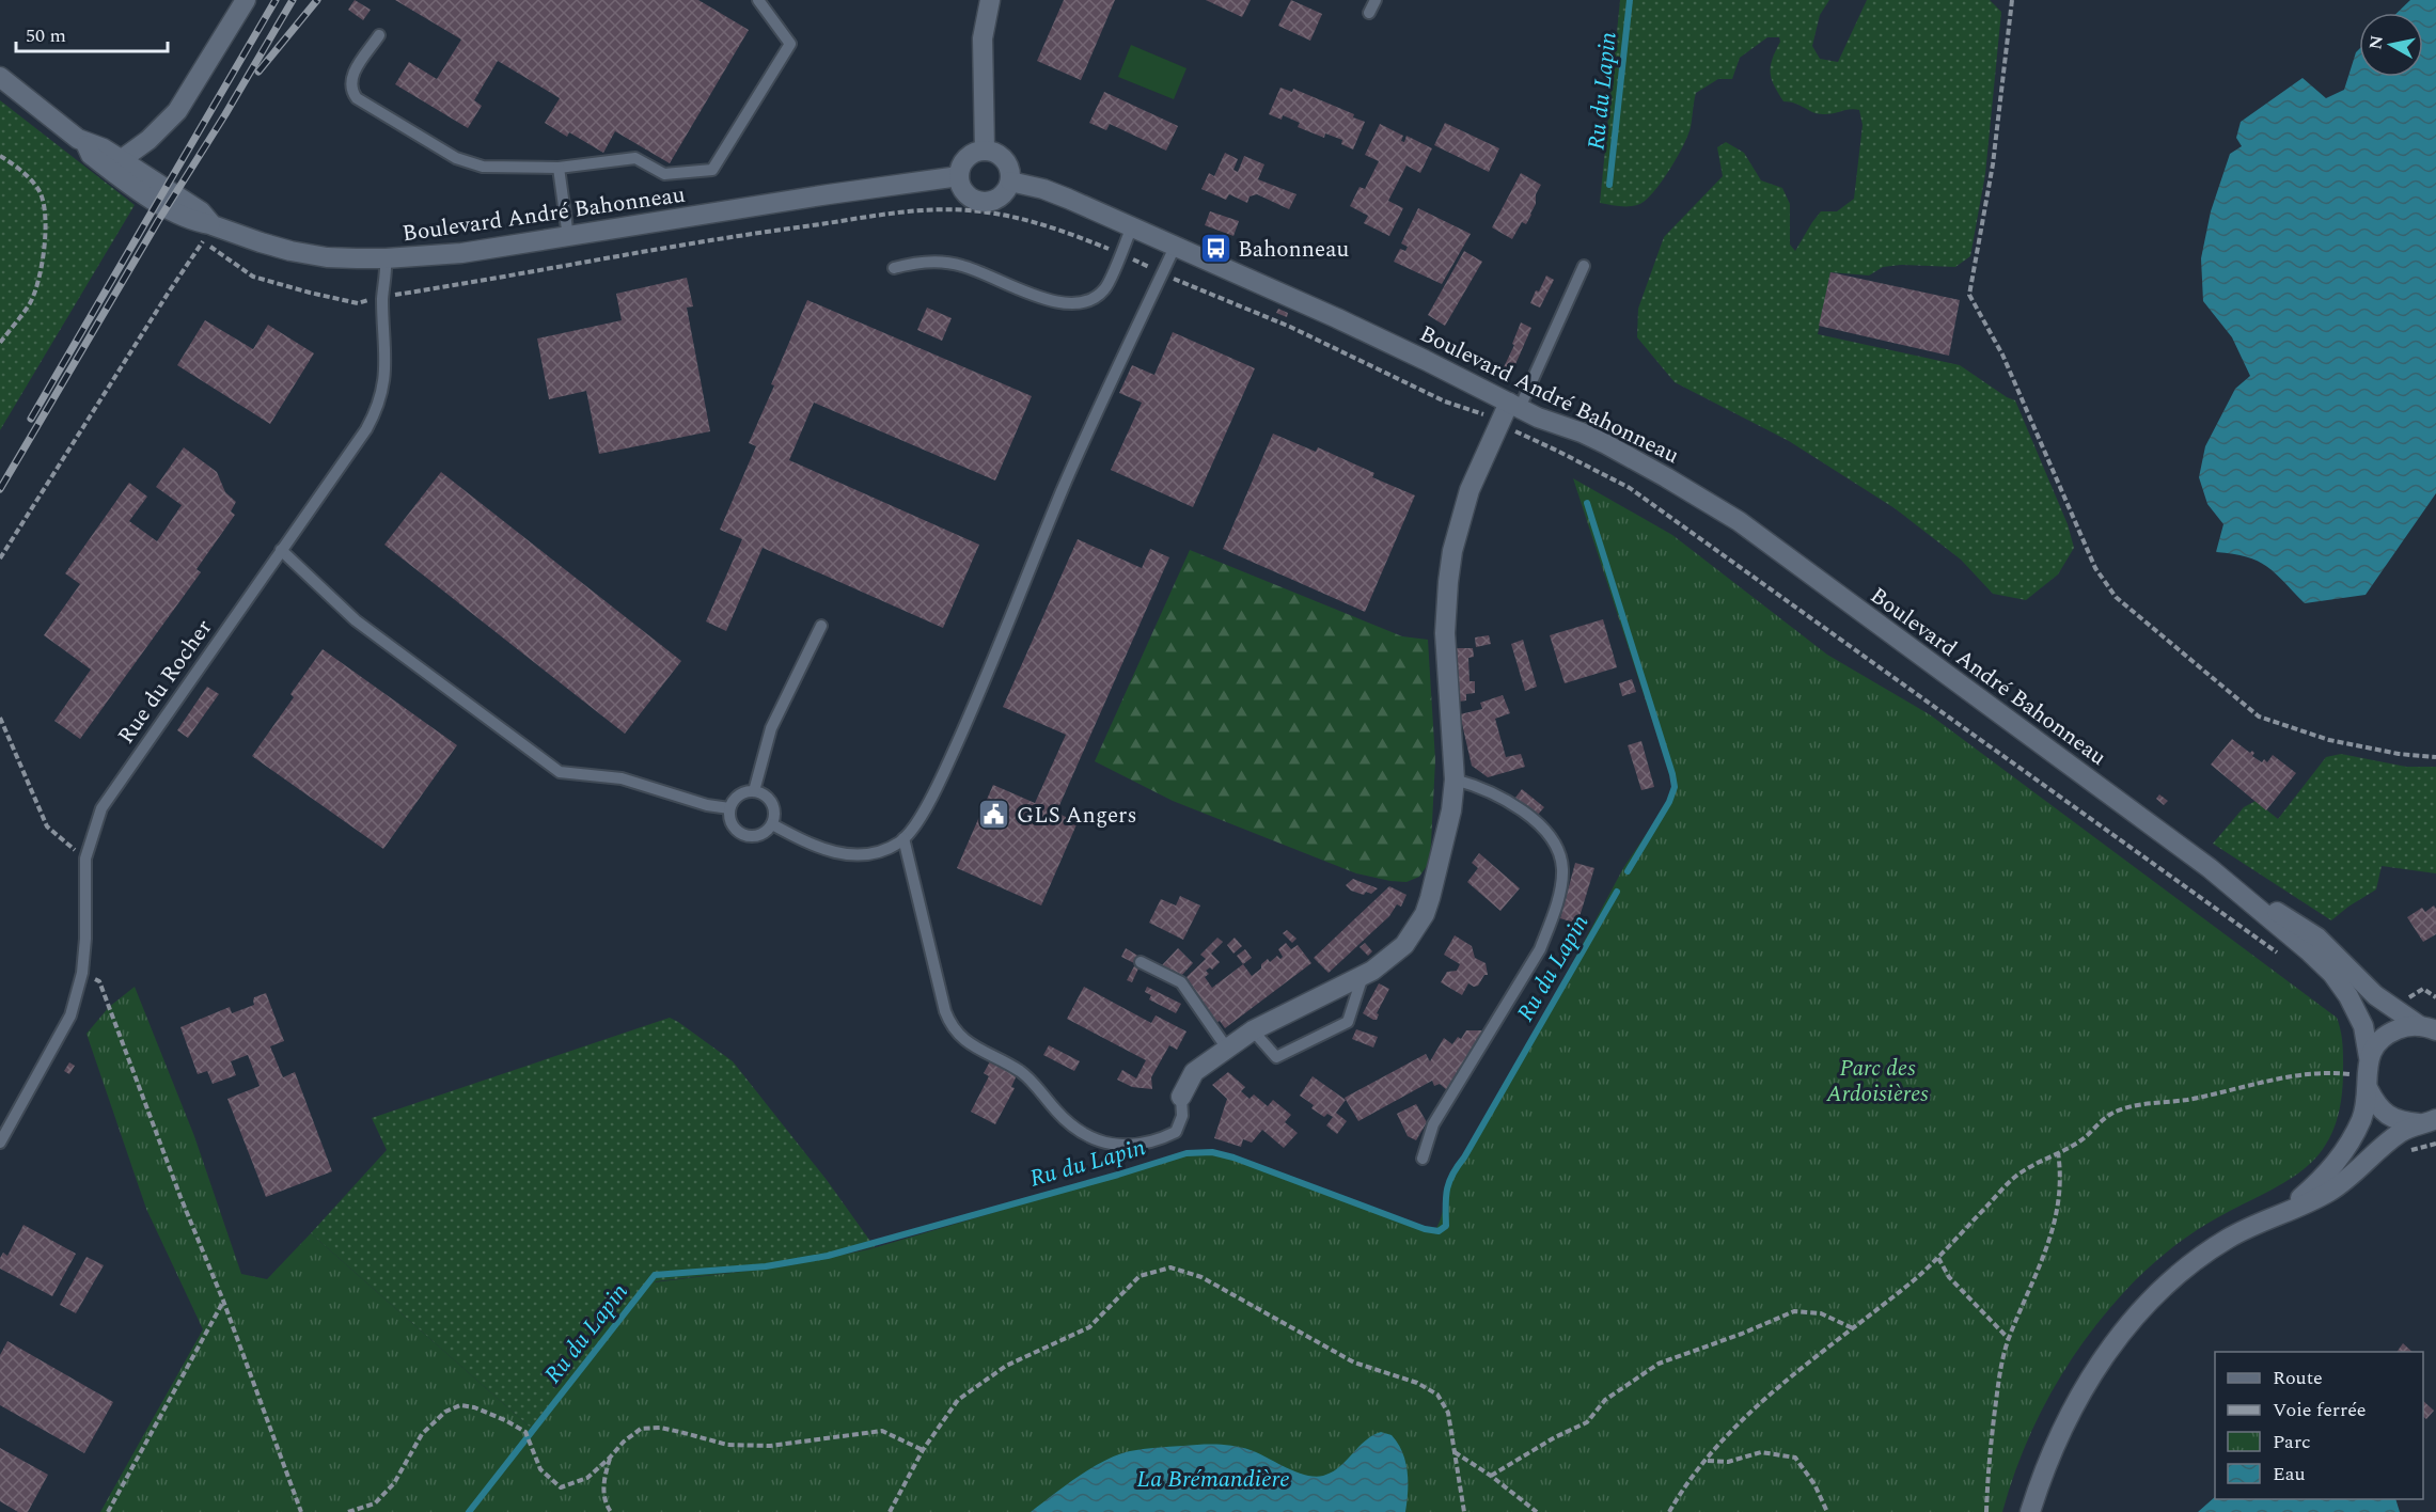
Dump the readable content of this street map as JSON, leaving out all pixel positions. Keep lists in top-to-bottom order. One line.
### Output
{"streets":{"street":["Boulevard André Bahonneau"],"lane":["Rue du Rocher"]},"crossings":[["Boulevard André Bahonneau","Rue du Rocher"]],"water":["Ru du Lapin","La Brémandière"],"parks":["Parc des Ardoisières"],"places":{"bus stop":["Bahonneau"],"public building":["GLS Angers"]},"legend":["Route","Voie ferrée","Parc","Eau"],"scale_bar":"50 m","north":"left"}
